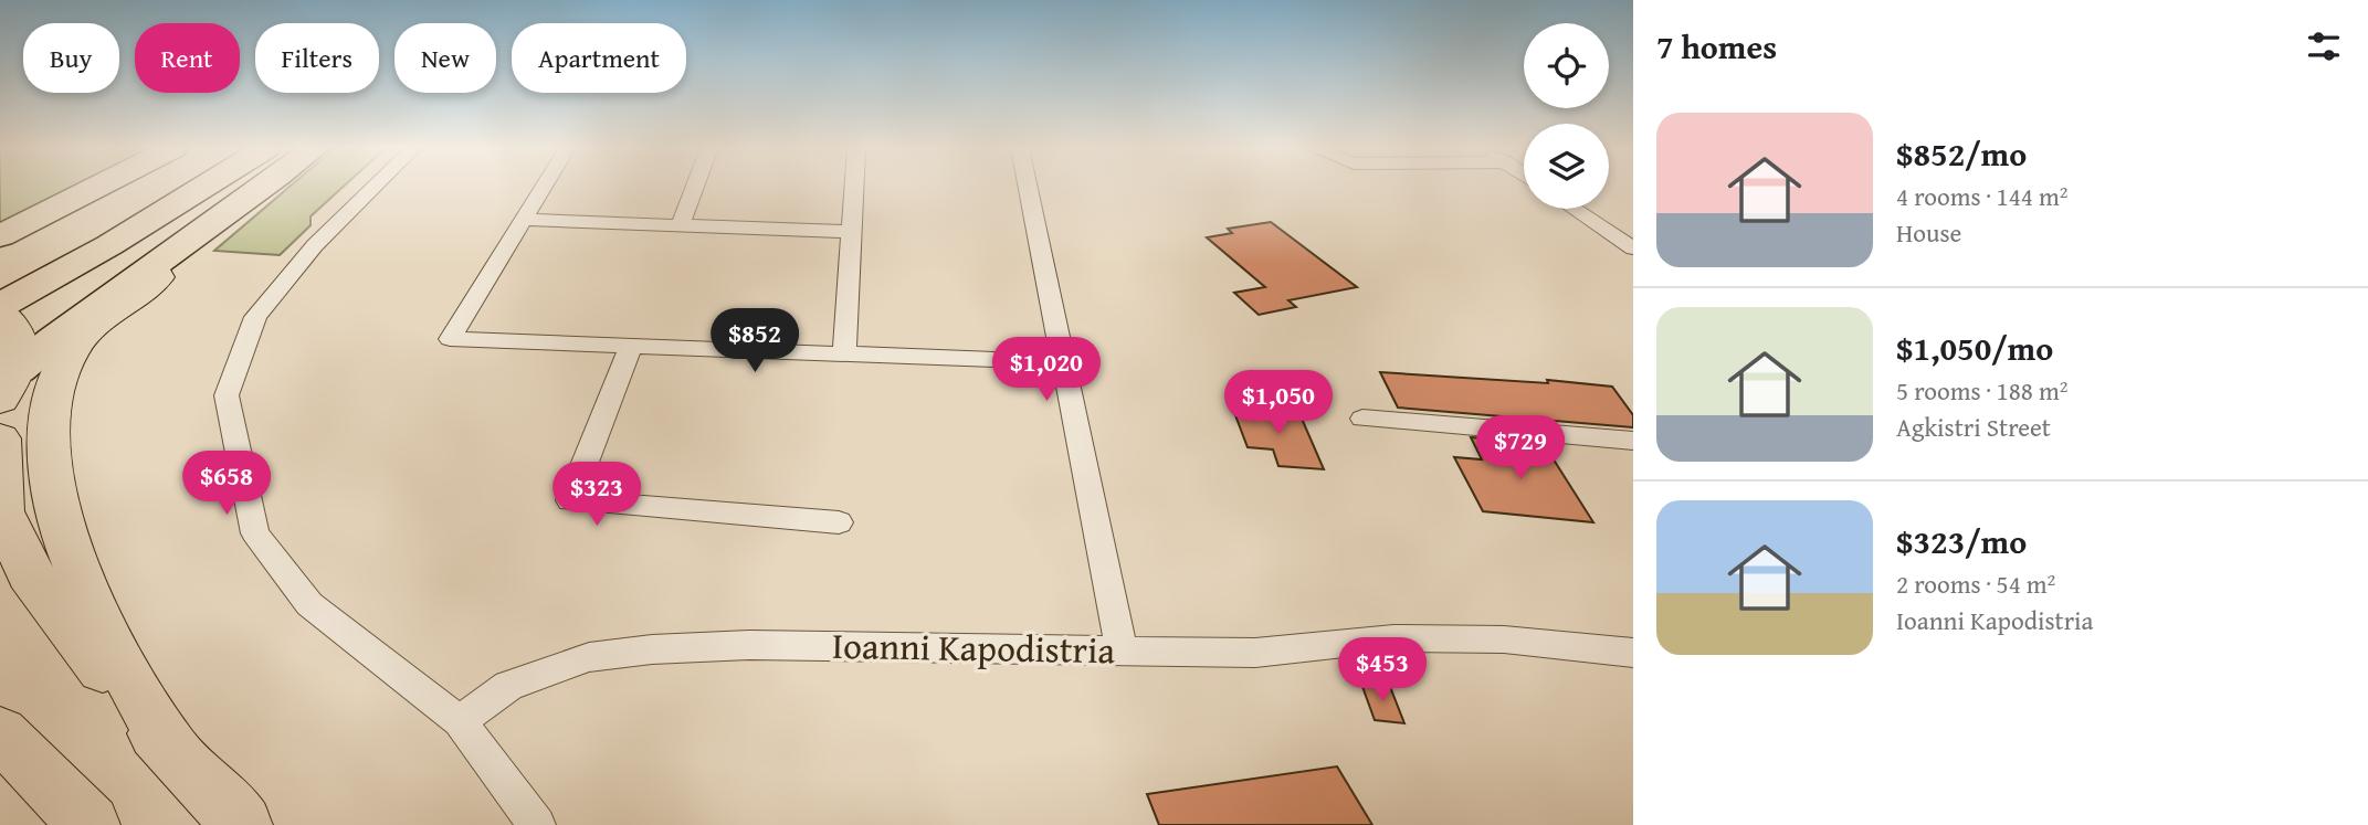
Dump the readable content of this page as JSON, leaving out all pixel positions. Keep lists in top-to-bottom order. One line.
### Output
{"streets":{"street":["Ioanni Kapodistria"]},"page":{"heading":"7 homes","chip":["Buy","Rent","Filters","New","Apartment"],"list":[{"name":"$852/mo","note":"4 rooms · 144 m² · House"},{"name":"$1,050/mo","note":"5 rooms · 188 m² · Agkistri Street"},{"name":"$323/mo","note":"2 rooms · 54 m² · Ioanni Kapodistria"}],"price":["$852","$1,020","$1,050","$729","$658","$323","$453"]}}
